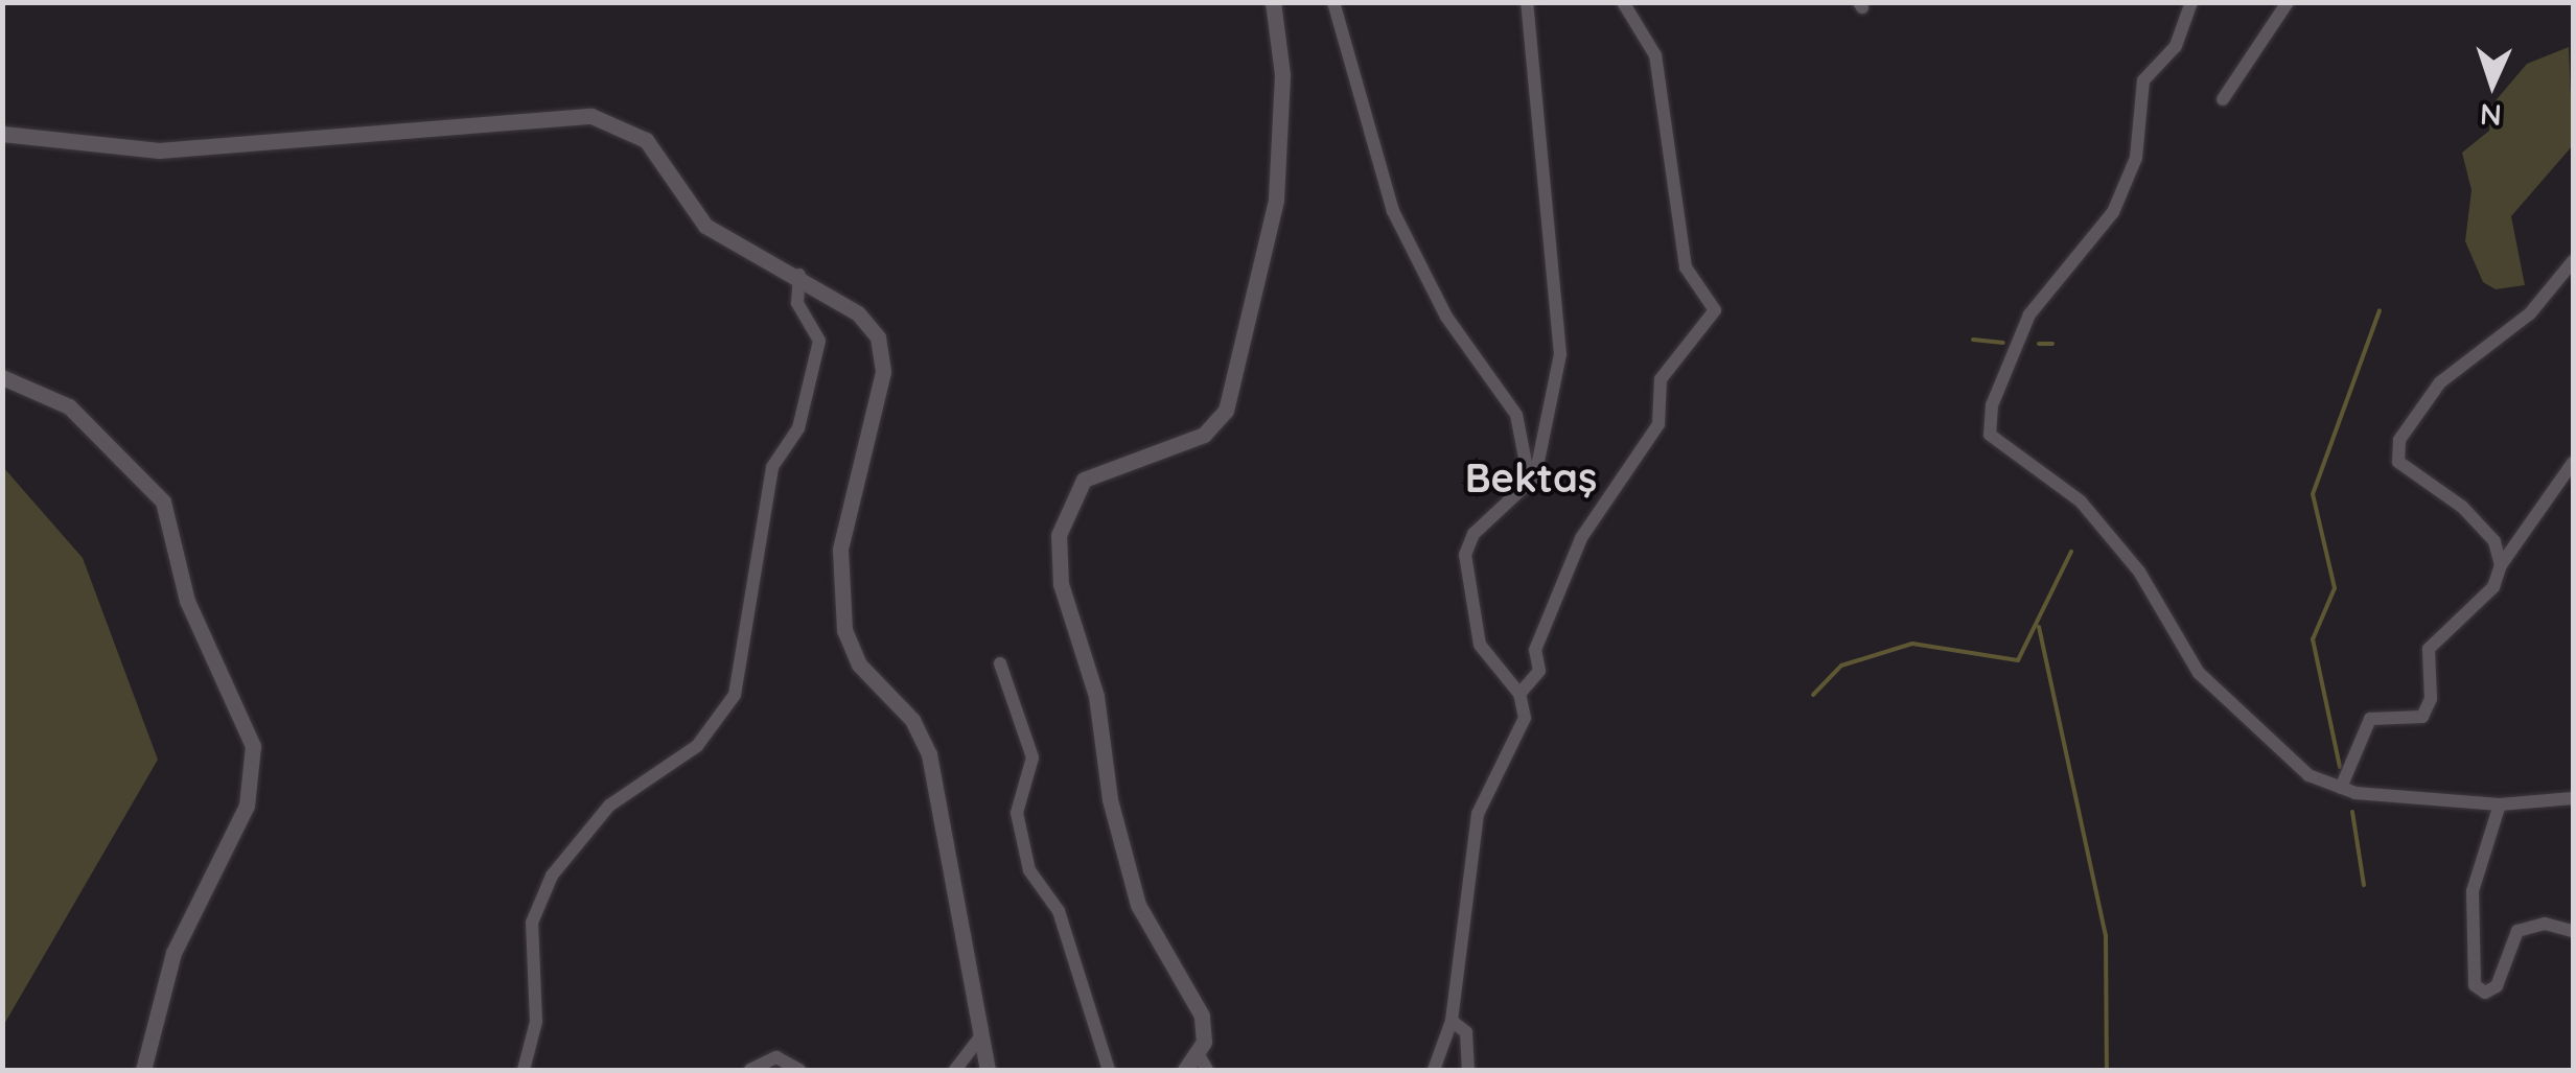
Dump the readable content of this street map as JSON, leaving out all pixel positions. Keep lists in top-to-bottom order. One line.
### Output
{"districts":["Bektaş"],"north":"bottom"}
